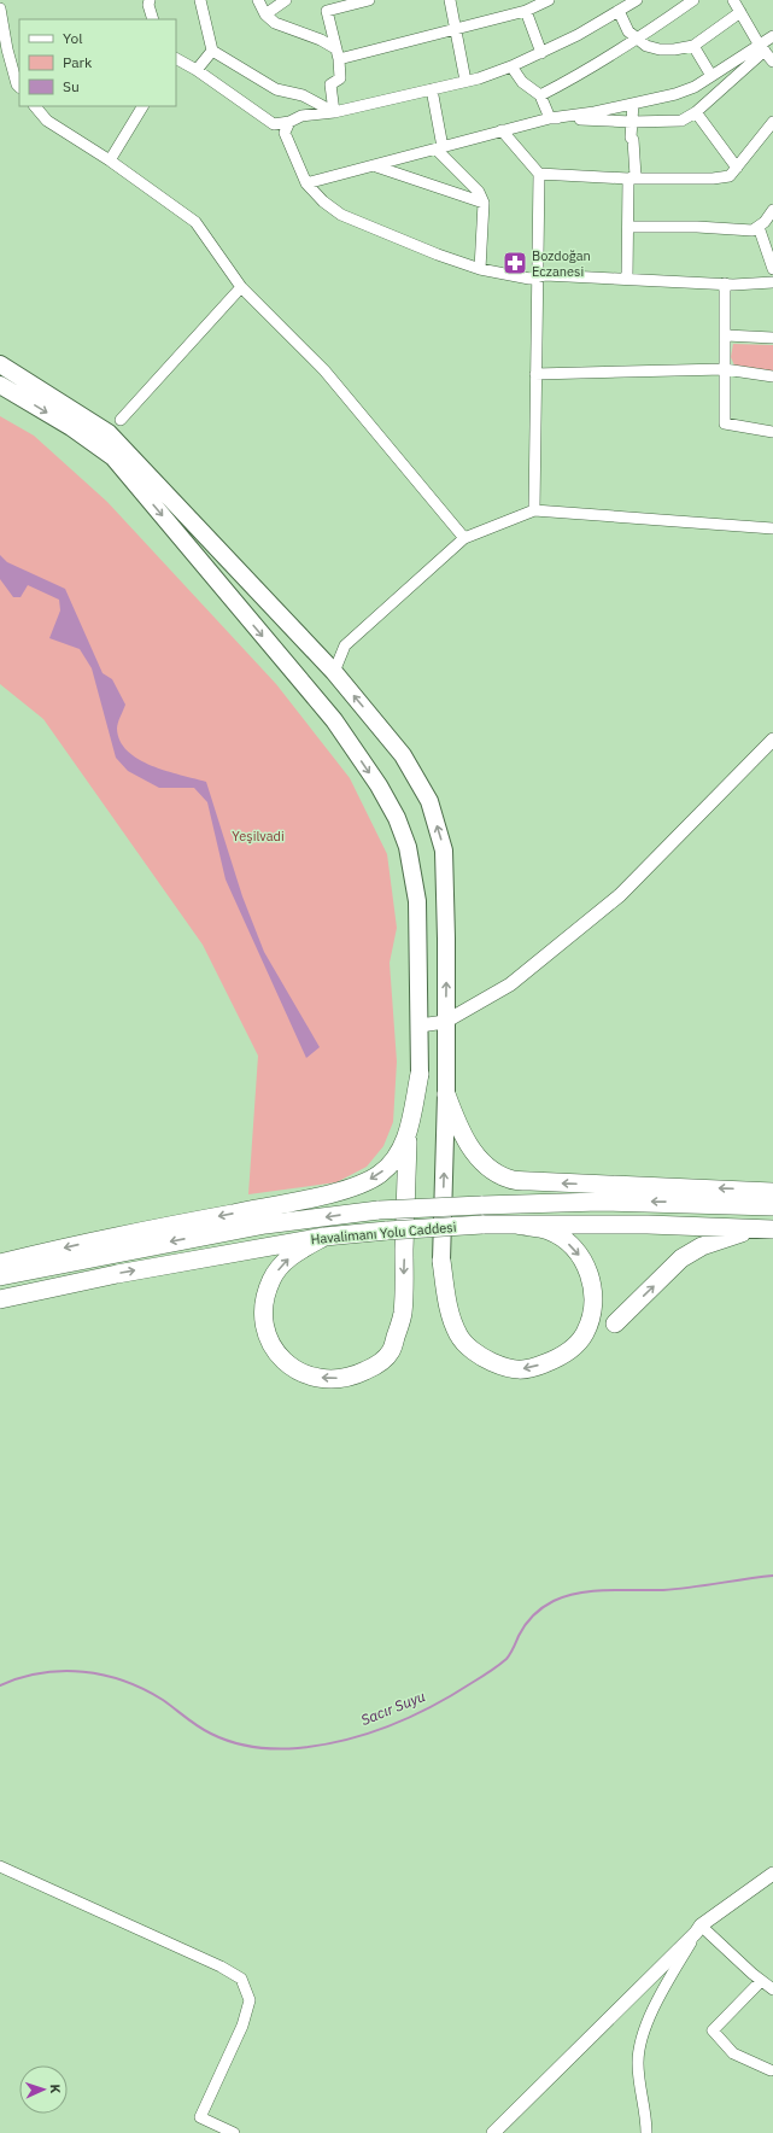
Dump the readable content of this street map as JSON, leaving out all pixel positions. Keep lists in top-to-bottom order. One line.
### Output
{"streets":{"highway":["Havalimanı Yolu Caddesi"]},"water":["Sacır Suyu"],"parks":["Yeşilvadi"],"places":{"pharmacy":["Bozdoğan Eczanesi"]},"legend":["Yol","Park","Su"],"north":"right"}
